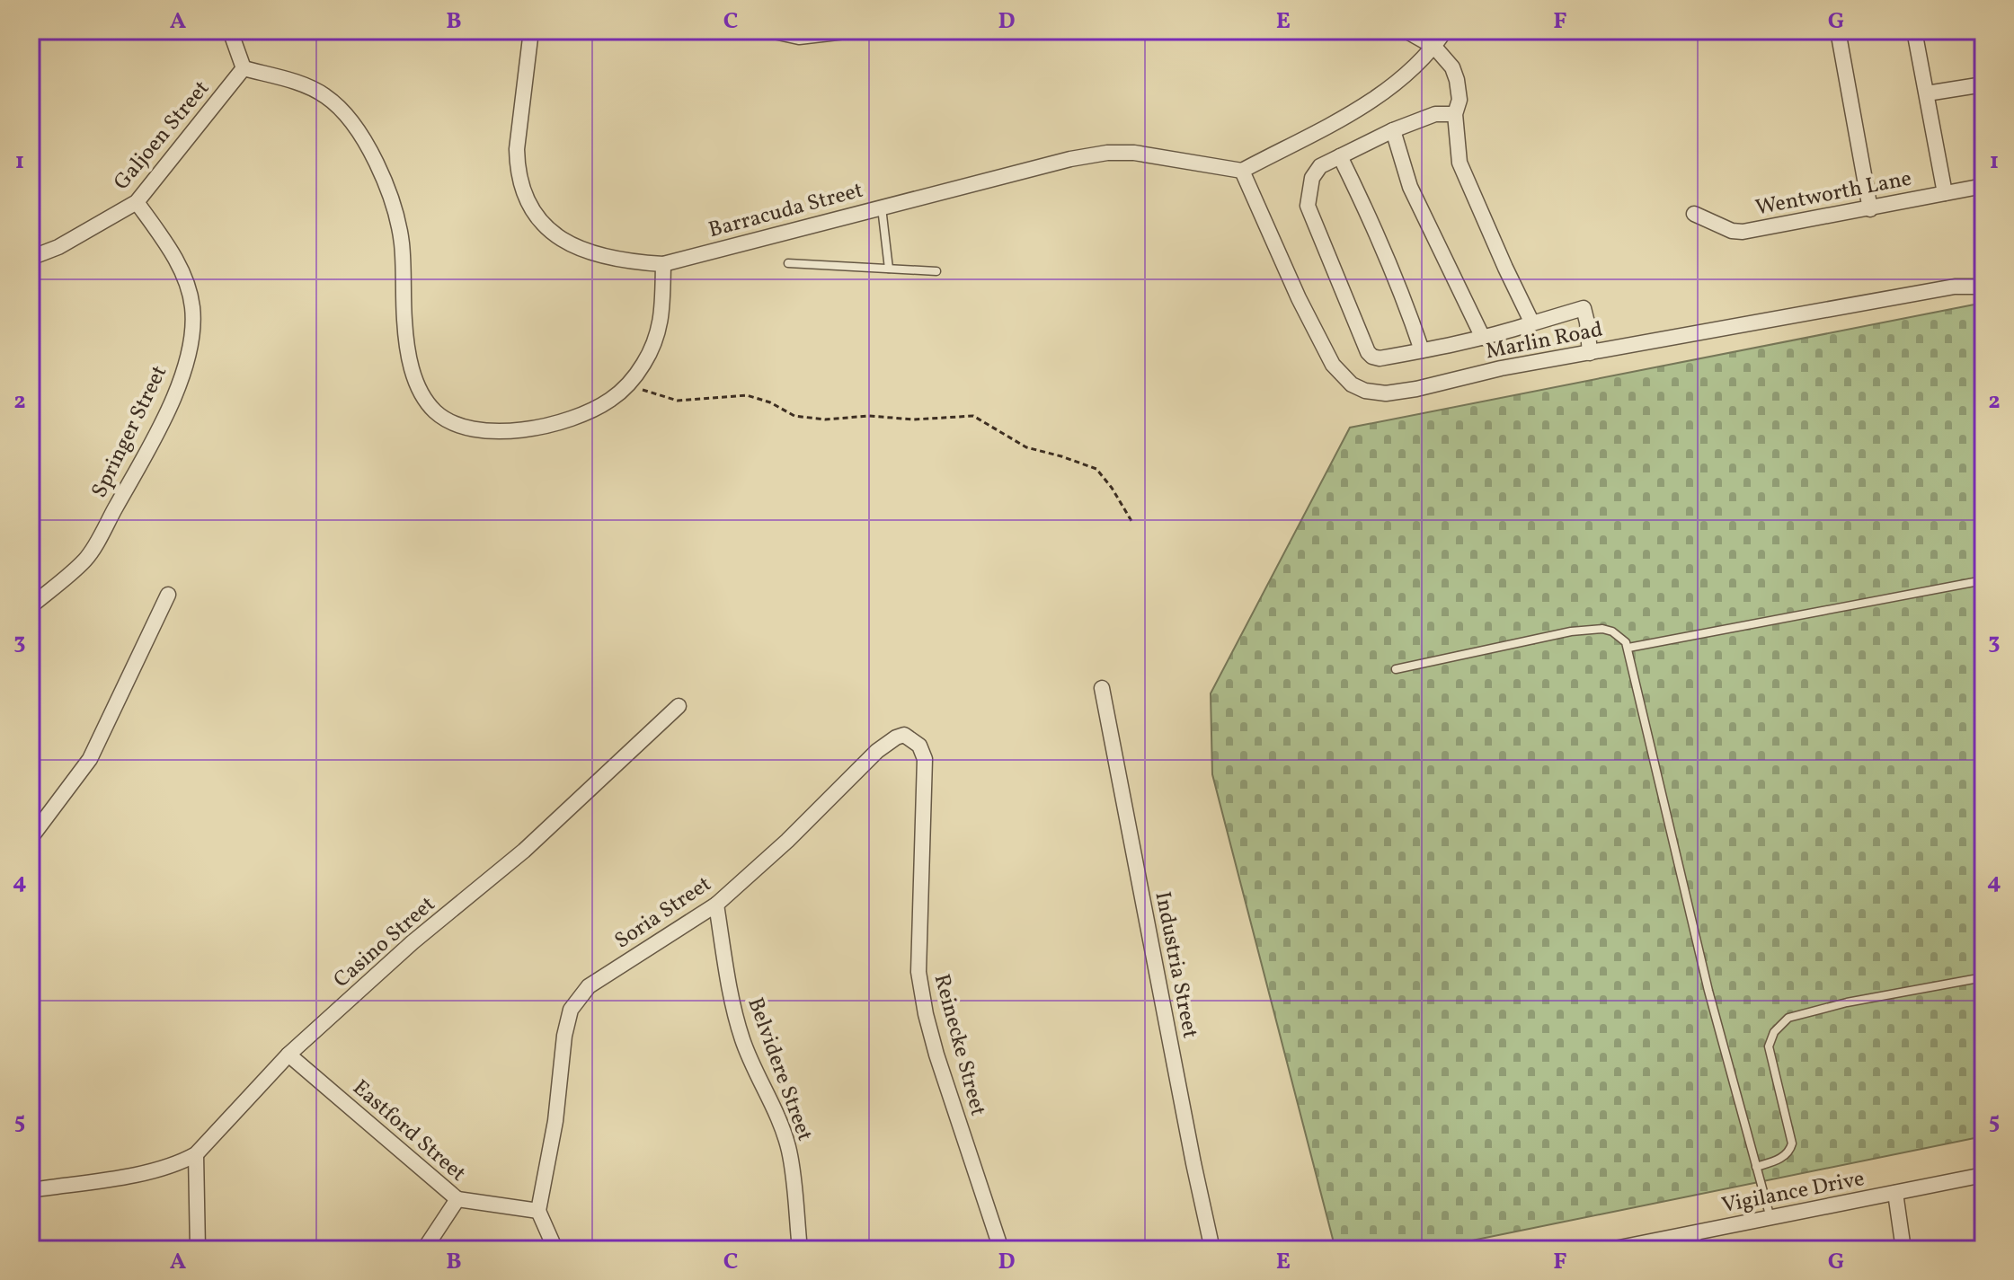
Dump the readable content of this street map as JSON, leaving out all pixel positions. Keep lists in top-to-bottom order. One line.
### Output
{"streets":{"street":["Galjoen Street","Wentworth Lane","Barracuda Street","Marlin Road","Springer Street","Soria Street","Casino Street","Industria Street","Reinecke Street","Belvidere Street","Eastford Street","Vigilance Drive"]},"crossings":[["Galjoen Street","Springer Street"],["Barracuda Street","Marlin Road"],["Soria Street","Reinecke Street"],["Soria Street","Belvidere Street"],["Casino Street","Eastford Street"]],"grid":{"columns":["A","B","C","D","E","F","G"],"rows":["1","2","3","4","5"]}}
